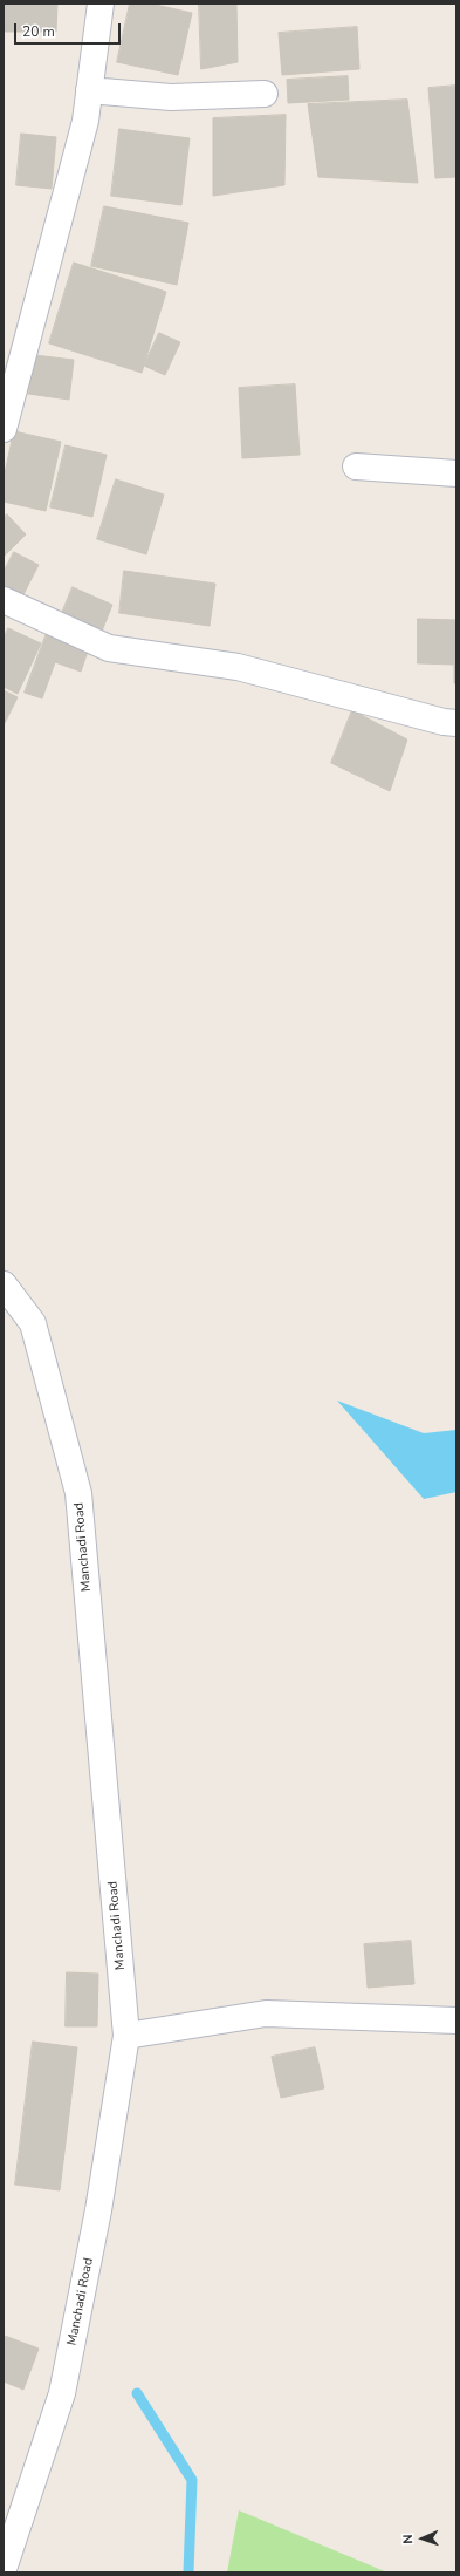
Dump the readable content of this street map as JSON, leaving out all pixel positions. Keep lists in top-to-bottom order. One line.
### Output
{"streets":{"street":["Manchadi Road"]},"scale_bar":"20 m","north":"left"}
